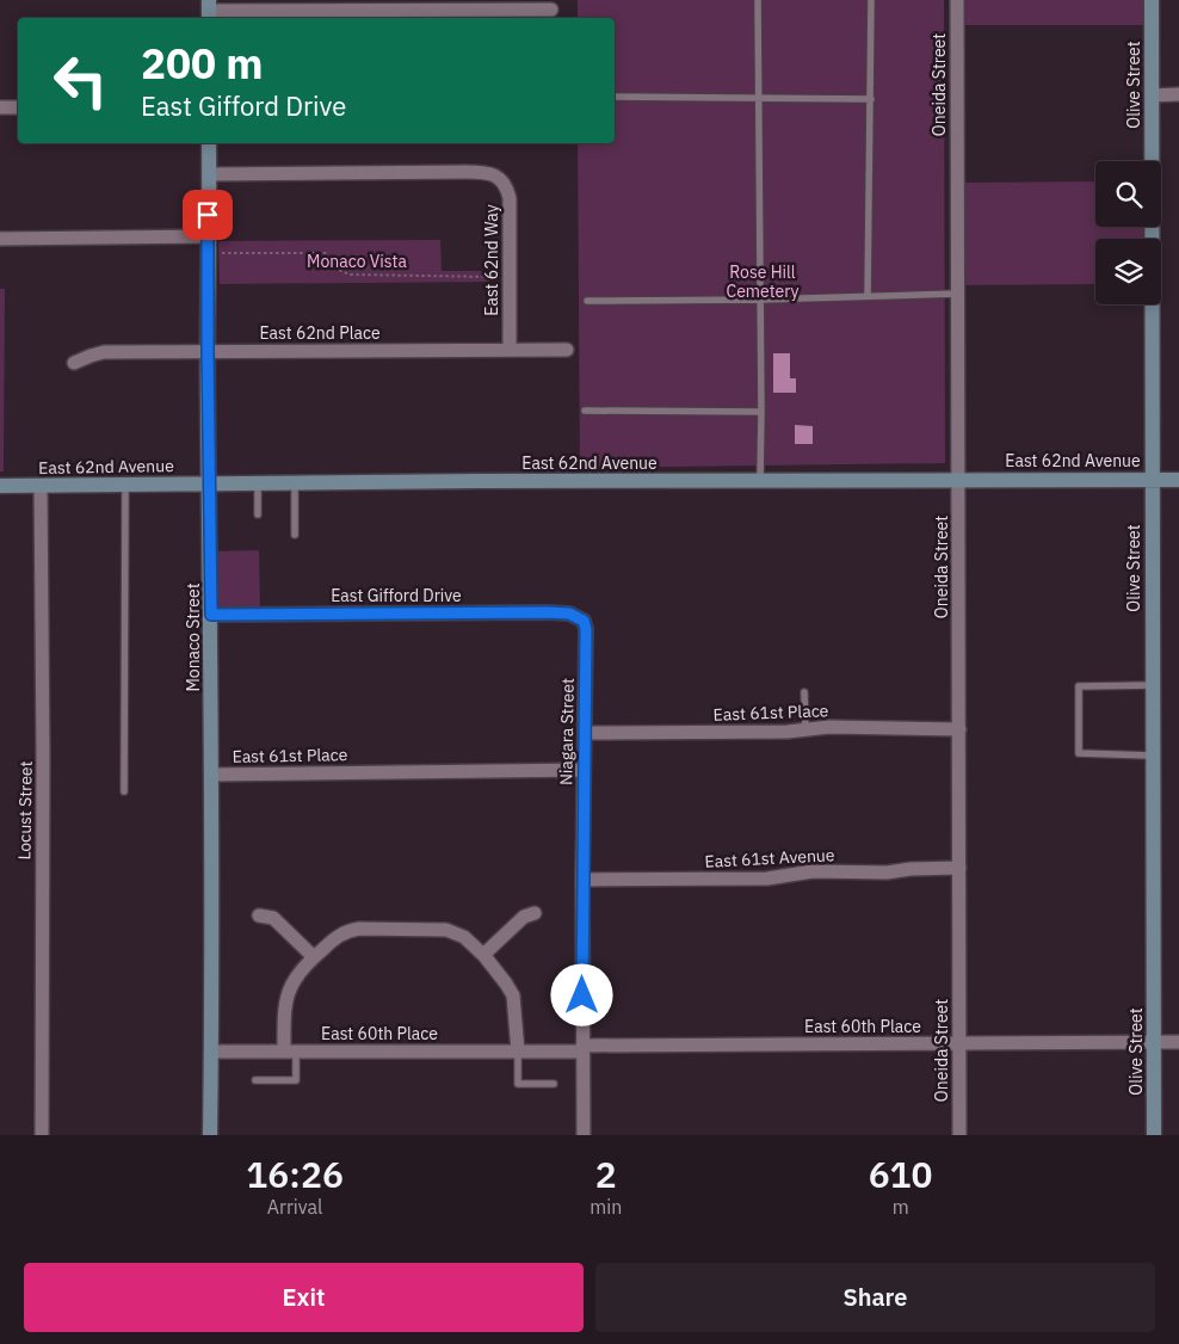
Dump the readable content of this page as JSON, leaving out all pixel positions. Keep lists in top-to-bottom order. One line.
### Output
{"streets":{"street":["Oneida Street","Olive Street","East 62nd Way","East 62nd Place","East 62nd Avenue","East Gifford Drive","Monaco Street","East 61st Place","Niagara Street","Locust Street","East 61st Avenue","East 60th Place"]},"crossings":[["Oneida Street","East 62nd Avenue"],["Oneida Street","East 61st Place"],["Oneida Street","East 61st Avenue"],["Oneida Street","East 60th Place"],["Olive Street","East 62nd Avenue"],["Olive Street","East 60th Place"],["East 62nd Way","East 62nd Place"],["East 62nd Way","Monaco Street"],["East 62nd Place","Monaco Street"],["East 62nd Avenue","Monaco Street"],["East 62nd Avenue","Locust Street"],["East Gifford Drive","Monaco Street"],["East Gifford Drive","Niagara Street"],["Monaco Street","East 61st Place"],["Monaco Street","East 60th Place"],["East 61st Place","Niagara Street"],["Niagara Street","East 61st Avenue"],["Niagara Street","East 60th Place"]],"parks":["Monaco Vista","Rose Hill Cemetery"],"page":{"turn":["200 m","East Gifford Drive"],"eta":["16:26","Arrival","2","min","610","m"],"buttons":["Exit","Share"]}}
